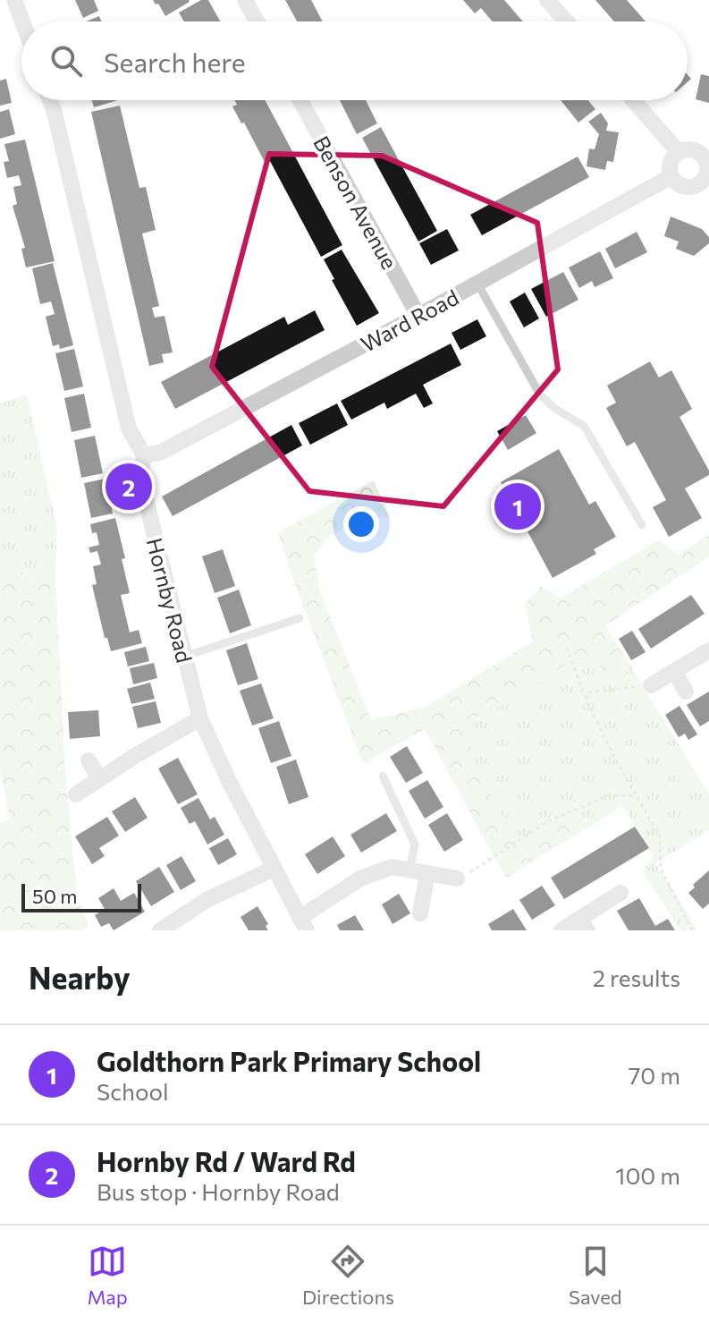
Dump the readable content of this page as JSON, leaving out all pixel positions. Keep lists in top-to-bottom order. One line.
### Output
{"streets":{"street":["Benson Avenue","Ward Road","Hornby Road"]},"crossings":[["Benson Avenue","Ward Road"],["Ward Road","Hornby Road"]],"scale_bar":"50 m","page":{"search":"Search here","pins":["2","1"],"scale":"50 m","heading":["Nearby","2 results"],"list":[{"mark":"1","name":"Goldthorn Park Primary School","note":"School","value":"70 m"},{"mark":"2","name":"Hornby Rd / Ward Rd","note":"Bus stop · Hornby Road","value":"100 m"}],"nav":["Map","Directions","Saved"]}}
